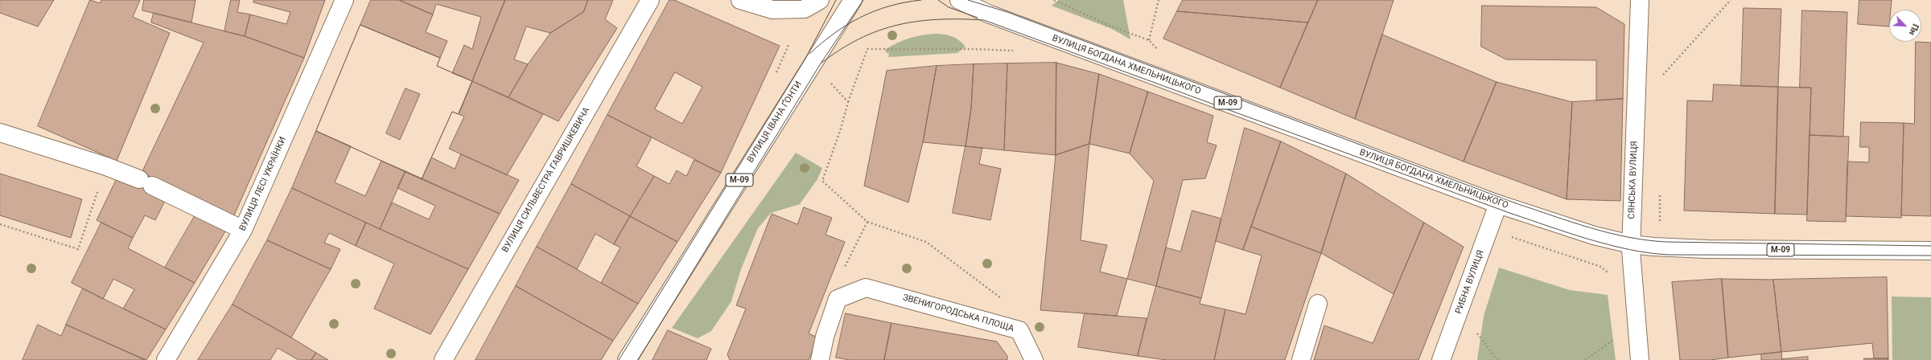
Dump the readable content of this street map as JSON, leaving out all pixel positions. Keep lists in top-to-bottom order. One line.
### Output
{"streets":{"main road":["ВУЛИЦЯ БОГДАНА ХМЕЛЬНИЦЬКОГО","М-09","ВУЛИЦЯ ІВАНА ҐОНТИ","ВУЛИЦЯ СИЛЬВЕСТРА ГАВРИШКЕВИЧА","СЯНСЬКА ВУЛИЦЯ","ВУЛИЦЯ ЛЕСІ УКРАЇНКИ","РИБНА ВУЛИЦЯ","ЗВЕНИГОРОДСЬКА ПЛОЩА"]},"crossings":[["ВУЛИЦЯ БОГДАНА ХМЕЛЬНИЦЬКОГО","СЯНСЬКА ВУЛИЦЯ"],["ВУЛИЦЯ БОГДАНА ХМЕЛЬНИЦЬКОГО","РИБНА ВУЛИЦЯ"]],"north":"bottom right"}
